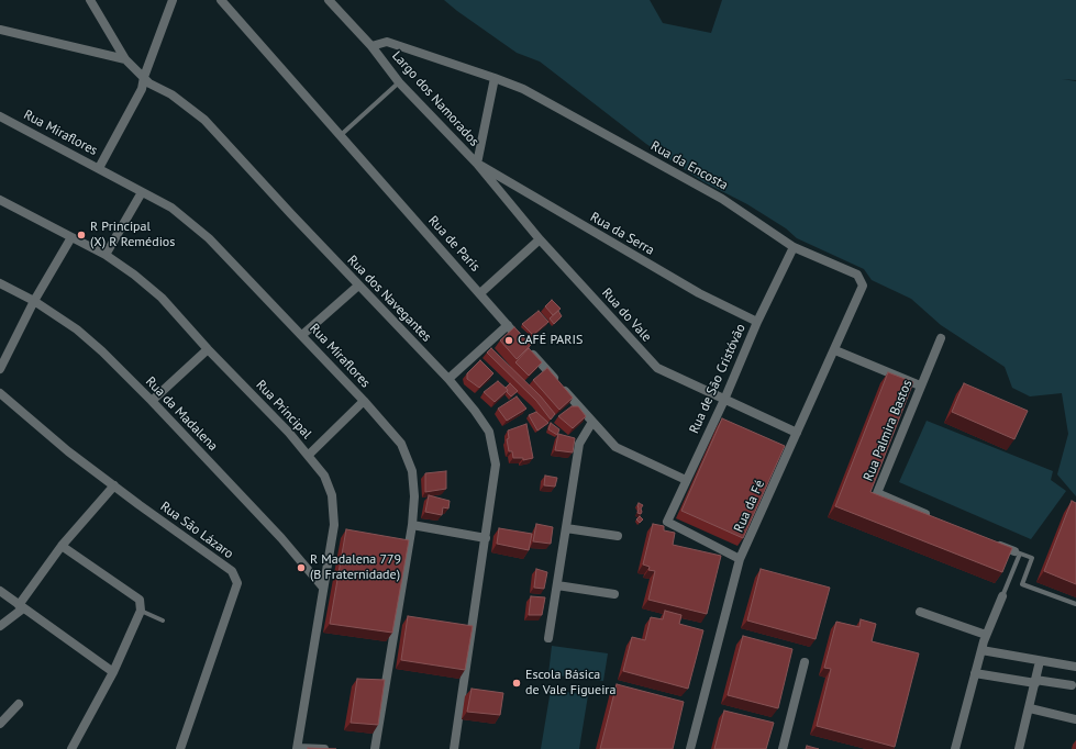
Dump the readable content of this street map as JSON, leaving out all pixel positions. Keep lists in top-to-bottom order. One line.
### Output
{"streets":{"street":["Largo dos Namorados","Rua Miraflores","Rua da Encosta","Rua da Serra","Rua de Paris","Rua dos Navegantes","Rua do Vale","Rua de São Cristóvão","Rua Principal","Rua da Madalena","Rua Palmira Bastos","Rua da Fé","Rua São Lázaro"]},"crossings":[["Largo dos Namorados","Rua da Encosta"],["Largo dos Namorados","Rua da Serra"],["Largo dos Namorados","Rua do Vale"],["Rua da Encosta","Rua de São Cristóvão"],["Rua da Encosta","Rua da Fé"],["Rua da Serra","Rua do Vale"],["Rua da Serra","Rua de São Cristóvão"],["Rua de Paris","Rua de São Cristóvão"],["Rua do Vale","Rua de São Cristóvão"],["Rua do Vale","Rua da Fé"],["Rua de São Cristóvão","Rua da Fé"],["Rua Principal","Rua da Madalena"]],"places":["R Principal (X) R Remédios","CAFÉ PARIS","R Madalena 779 (B Fraternidade)","Escola Básica de Vale Figueira"]}
